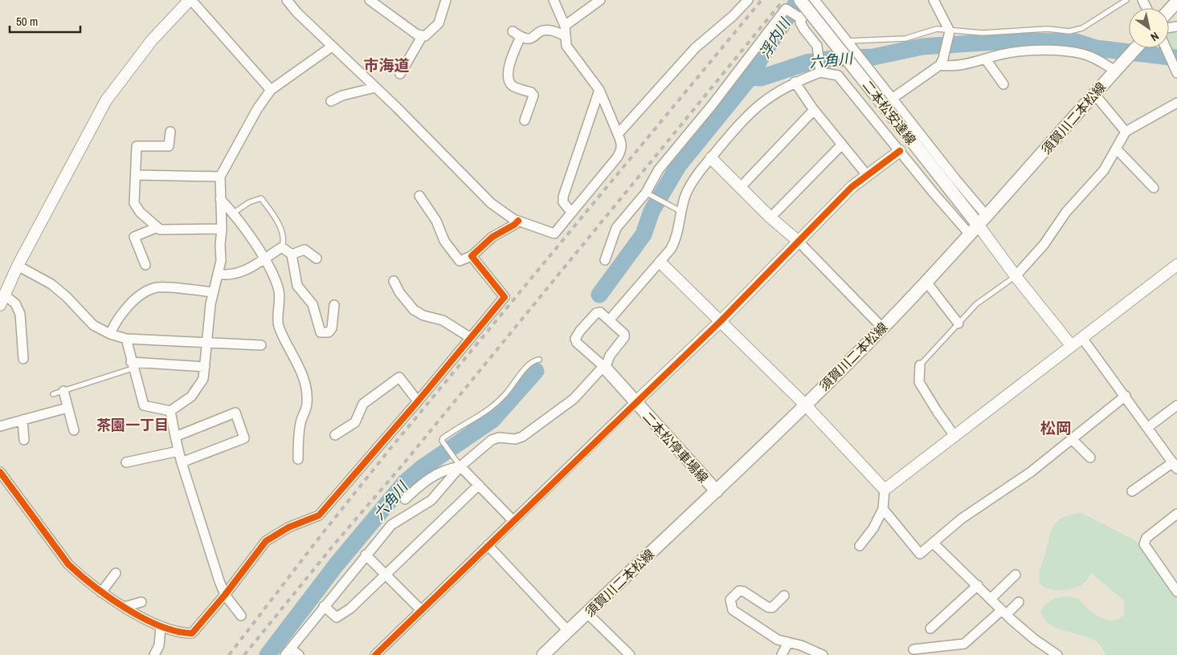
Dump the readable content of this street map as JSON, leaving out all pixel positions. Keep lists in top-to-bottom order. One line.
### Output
{"streets":{"main road":["二本松安達線","須賀川二本松線","二本松停車場線"]},"crossings":[["二本松安達線","須賀川二本松線"],["須賀川二本松線","二本松停車場線"]],"districts":["市海道","茶園一丁目","松岡"],"water":["浮内川","六角川"],"scale_bar":"50 m","north":"bottom right"}
